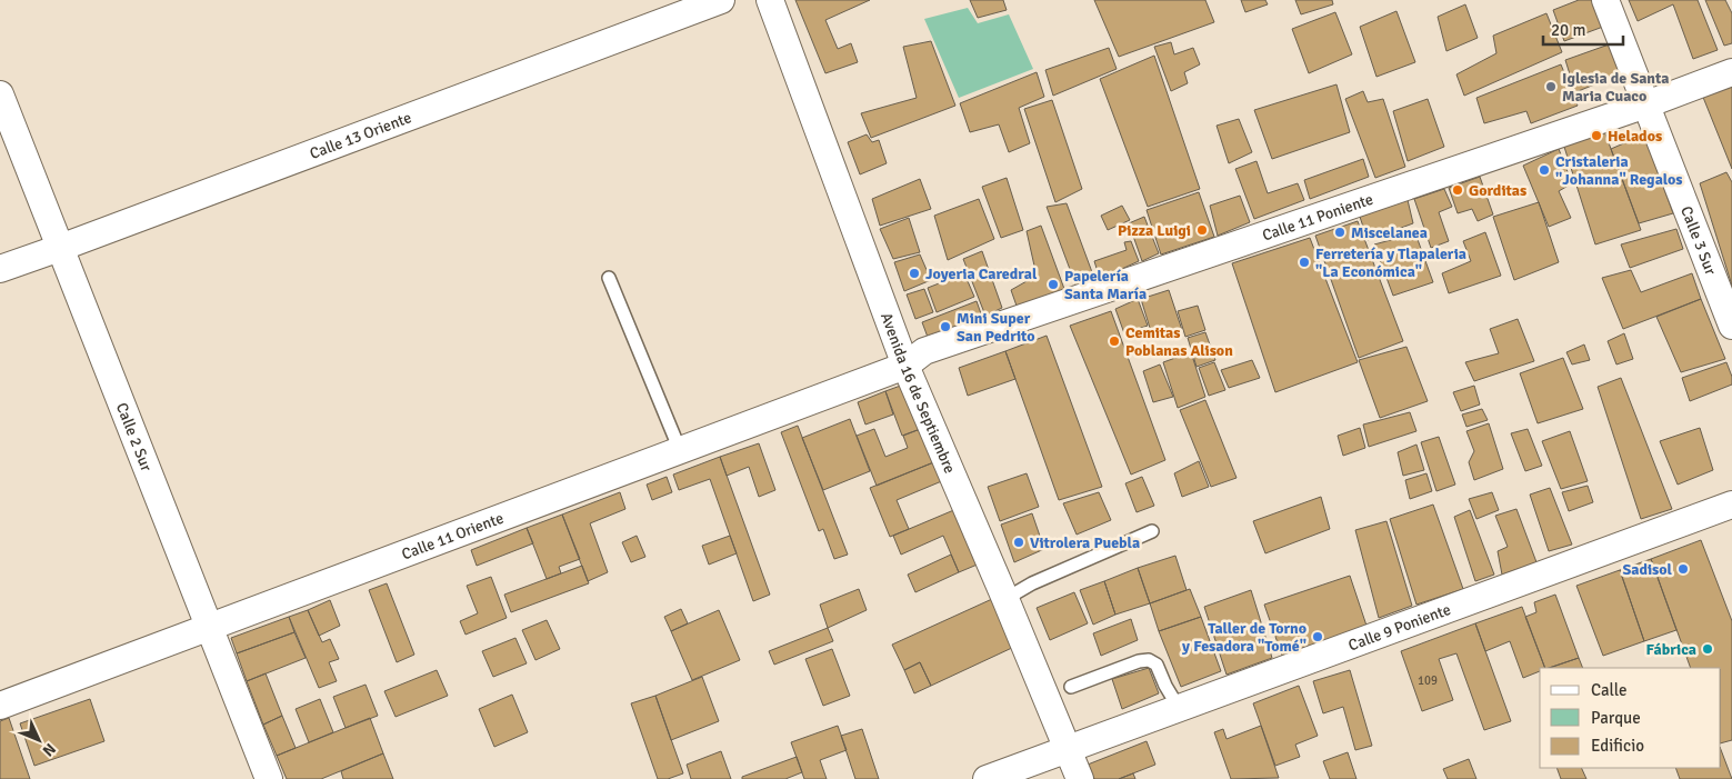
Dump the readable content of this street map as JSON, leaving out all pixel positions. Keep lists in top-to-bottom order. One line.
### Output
{"streets":{"street":["Calle 13 Oriente","Calle 11 Poniente","Calle 3 Sur","Avenida 16 de Septiembre","Calle 2 Sur","Calle 11 Oriente","Calle 9 Poniente"]},"crossings":[["Calle 13 Oriente","Calle 2 Sur"],["Calle 11 Poniente","Calle 3 Sur"],["Calle 11 Poniente","Avenida 16 de Septiembre"],["Calle 11 Poniente","Calle 11 Oriente"],["Avenida 16 de Septiembre","Calle 11 Oriente"],["Avenida 16 de Septiembre","Calle 9 Poniente"],["Calle 2 Sur","Calle 11 Oriente"]],"places":["Iglesia de Santa Maria Cuaco","Helados","Cristaleria \"Johanna\" Regalos","Gorditas","Pizza Luigi","Miscelanea","Ferretería y Tlapaleria \"La Económica\"","Joyeria Caredral","Papelería Santa María","Mini Super San Pedrito","Cemitas Poblanas Alison","Vitrolera Puebla","Sadisol","Taller de Torno y Fesadora \"Tomé\"","Fábrica"],"house_numbers":["109"],"legend":["Calle","Parque","Edificio"],"scale_bar":"20 m","north":"bottom right"}
